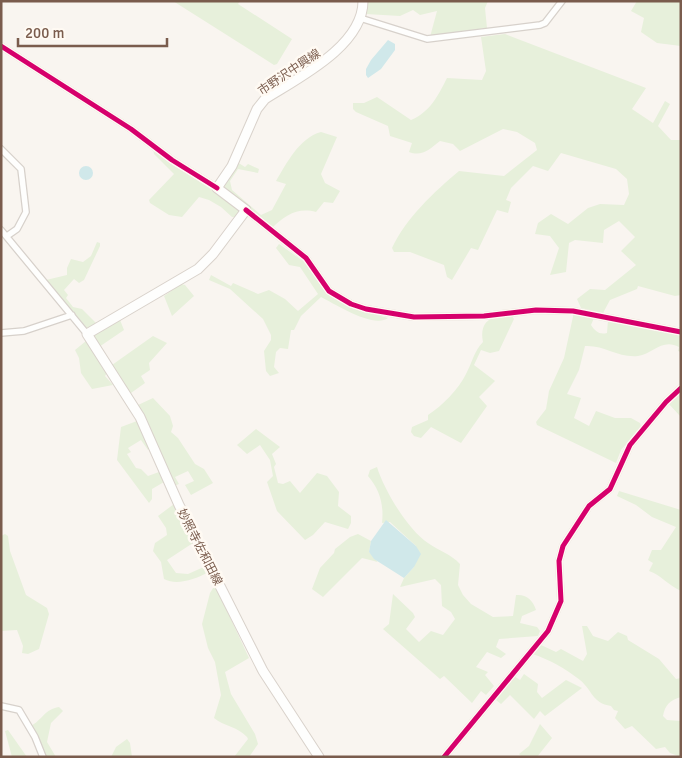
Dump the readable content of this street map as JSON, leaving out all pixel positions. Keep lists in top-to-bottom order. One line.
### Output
{"streets":{"main road":["市野沢中興線","妙照寺佐和田線"]},"scale_bar":"200 m"}
